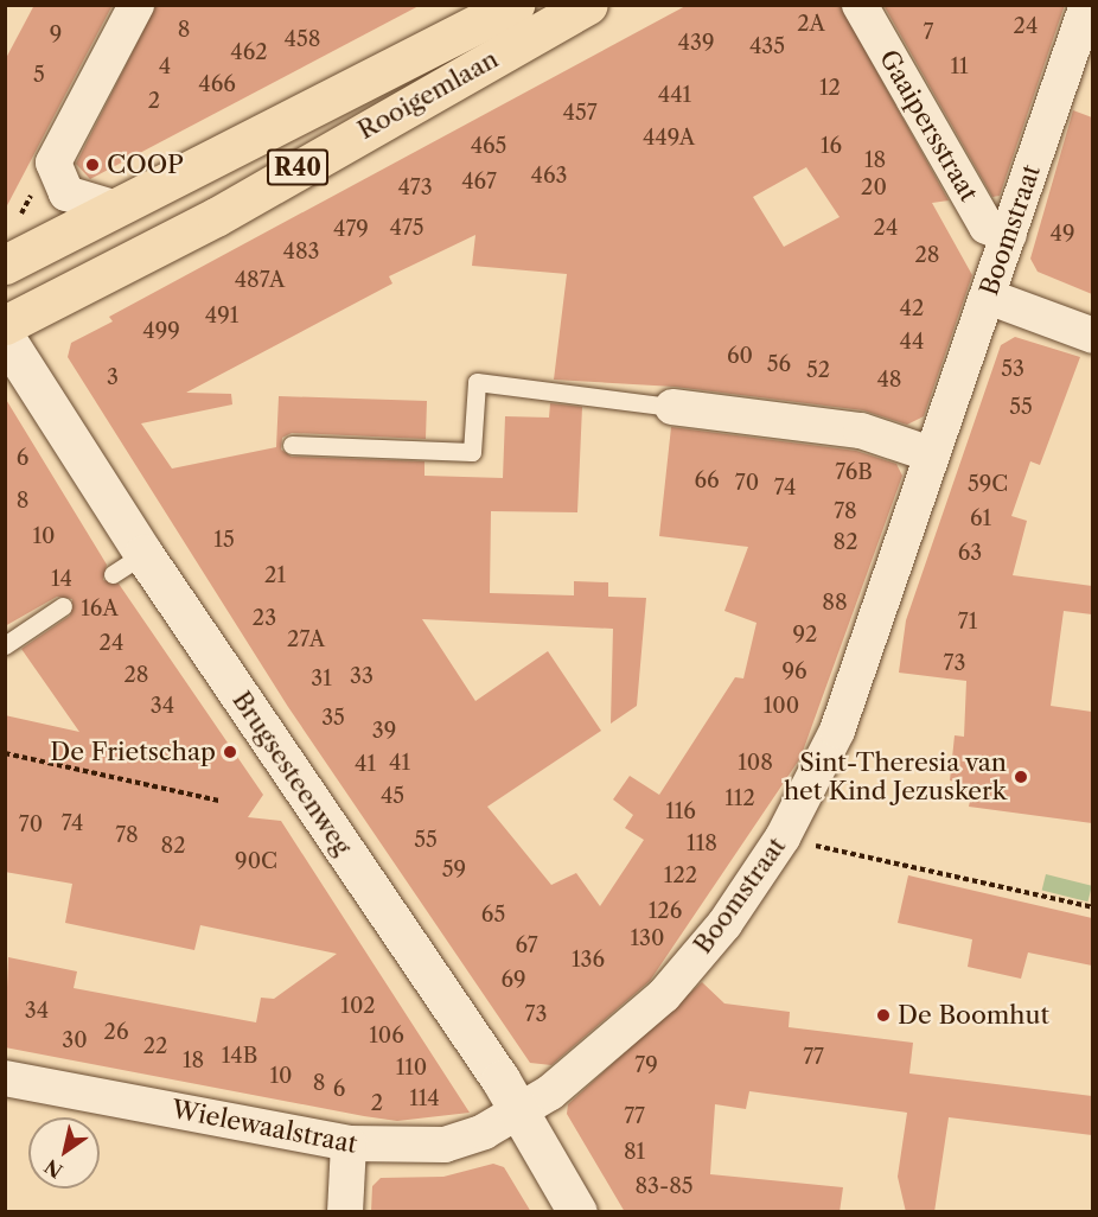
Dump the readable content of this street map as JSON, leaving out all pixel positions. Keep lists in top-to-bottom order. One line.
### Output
{"streets":{"main road":["Rooigemlaan","R40"],"street":["Gaaipersstraat","Boomstraat","Brugsesteenweg","Wielewaalstraat"]},"crossings":[["Gaaipersstraat","Boomstraat"],["Boomstraat","Brugsesteenweg"],["Boomstraat","Wielewaalstraat"],["Brugsesteenweg","Wielewaalstraat"]],"places":["COOP","De Frietschap","Sint-Theresia van het Kind Jezuskerk","De Boomhut"],"house_numbers":["2A","24","8","7","9","458","439","435","462","4","11","5","466","12","441","2","457","449A","465","16","18","463","467","473","20","475","24","479","49","483","28","487A","42","491","499","44","60","56","53","52","3","48","55","6","76B","66","70","59C","74","8","78","61","10","15","82","63","21","14","88","16A","23","71","92","27A","24","73","96","28","33","31","34","100","35","39","41","108","41","45","112","116","74","70","78","55","118","82","90C","59","122","126","65","130","67","136","69","102","34","73","26","106","30","22","14B","77","18","79","110","10","8","6","114","2","77","81","83-85"],"north":"bottom left"}
